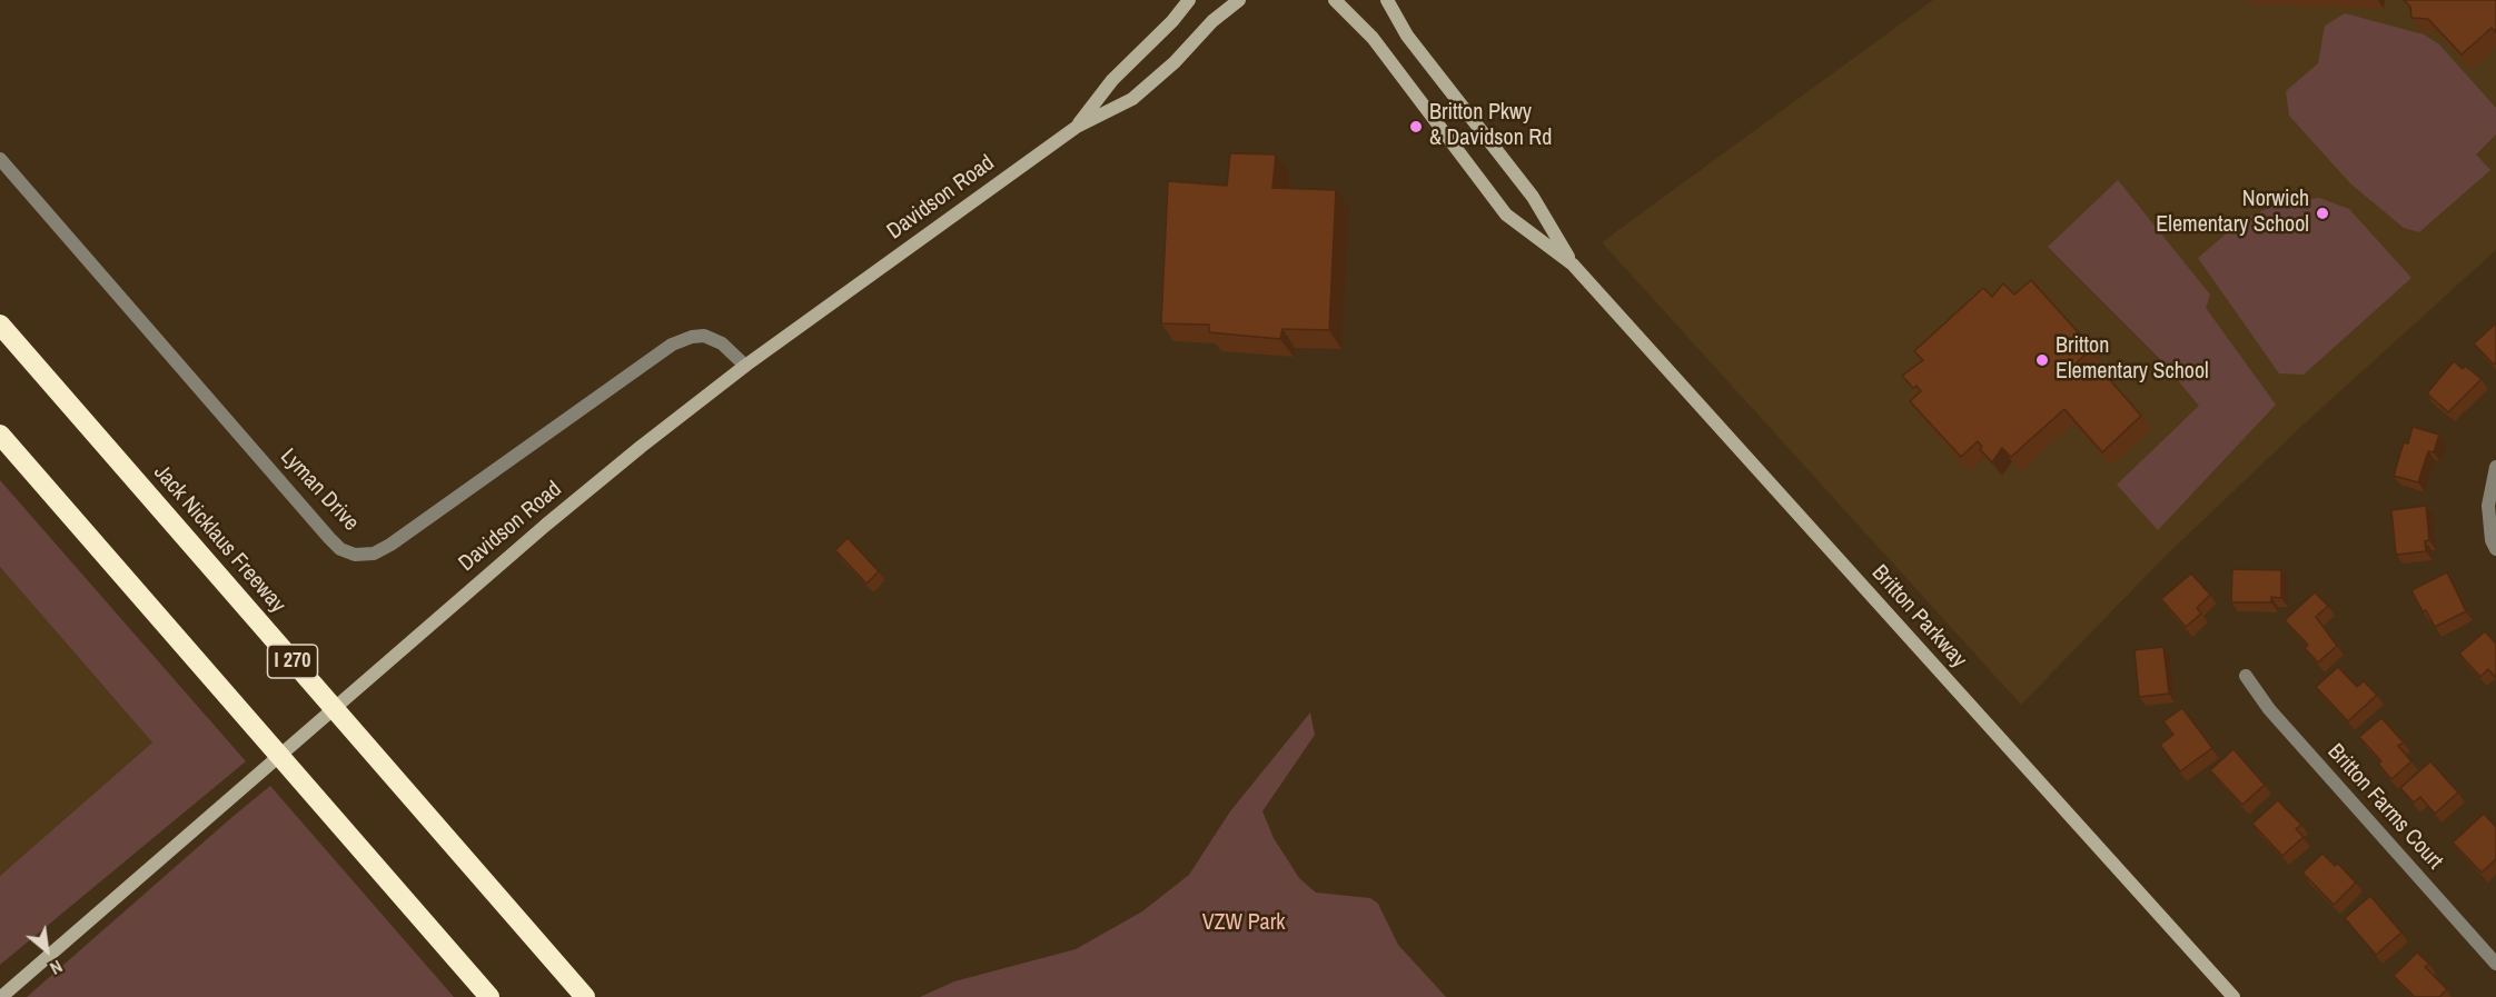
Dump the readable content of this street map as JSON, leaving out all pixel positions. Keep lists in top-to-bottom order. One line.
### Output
{"streets":{"highway":["Jack Nicklaus Freeway","I 270"],"main road":["Davidson Road","Britton Parkway"],"street":["Lyman Drive","Britton Farms Court"]},"crossings":[["Davidson Road","Lyman Drive"]],"parks":["VZW Park"],"places":["Britton Pkwy & Davidson Rd","Norwich Elementary School","Britton Elementary School"],"north":"bottom right"}
